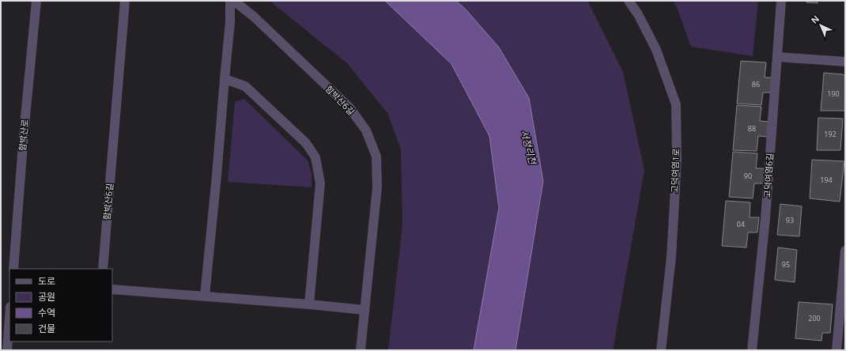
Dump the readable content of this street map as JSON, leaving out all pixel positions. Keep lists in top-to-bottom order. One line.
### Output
{"streets":{"street":["함박산6길","함박산로","고덕여염1로","고덕여염6길"]},"water":["서정리천"],"house_numbers":["86","190","88","192","90","194","93","04","95","200"],"legend":["도로","공원","수역","건물"],"north":"top left"}
